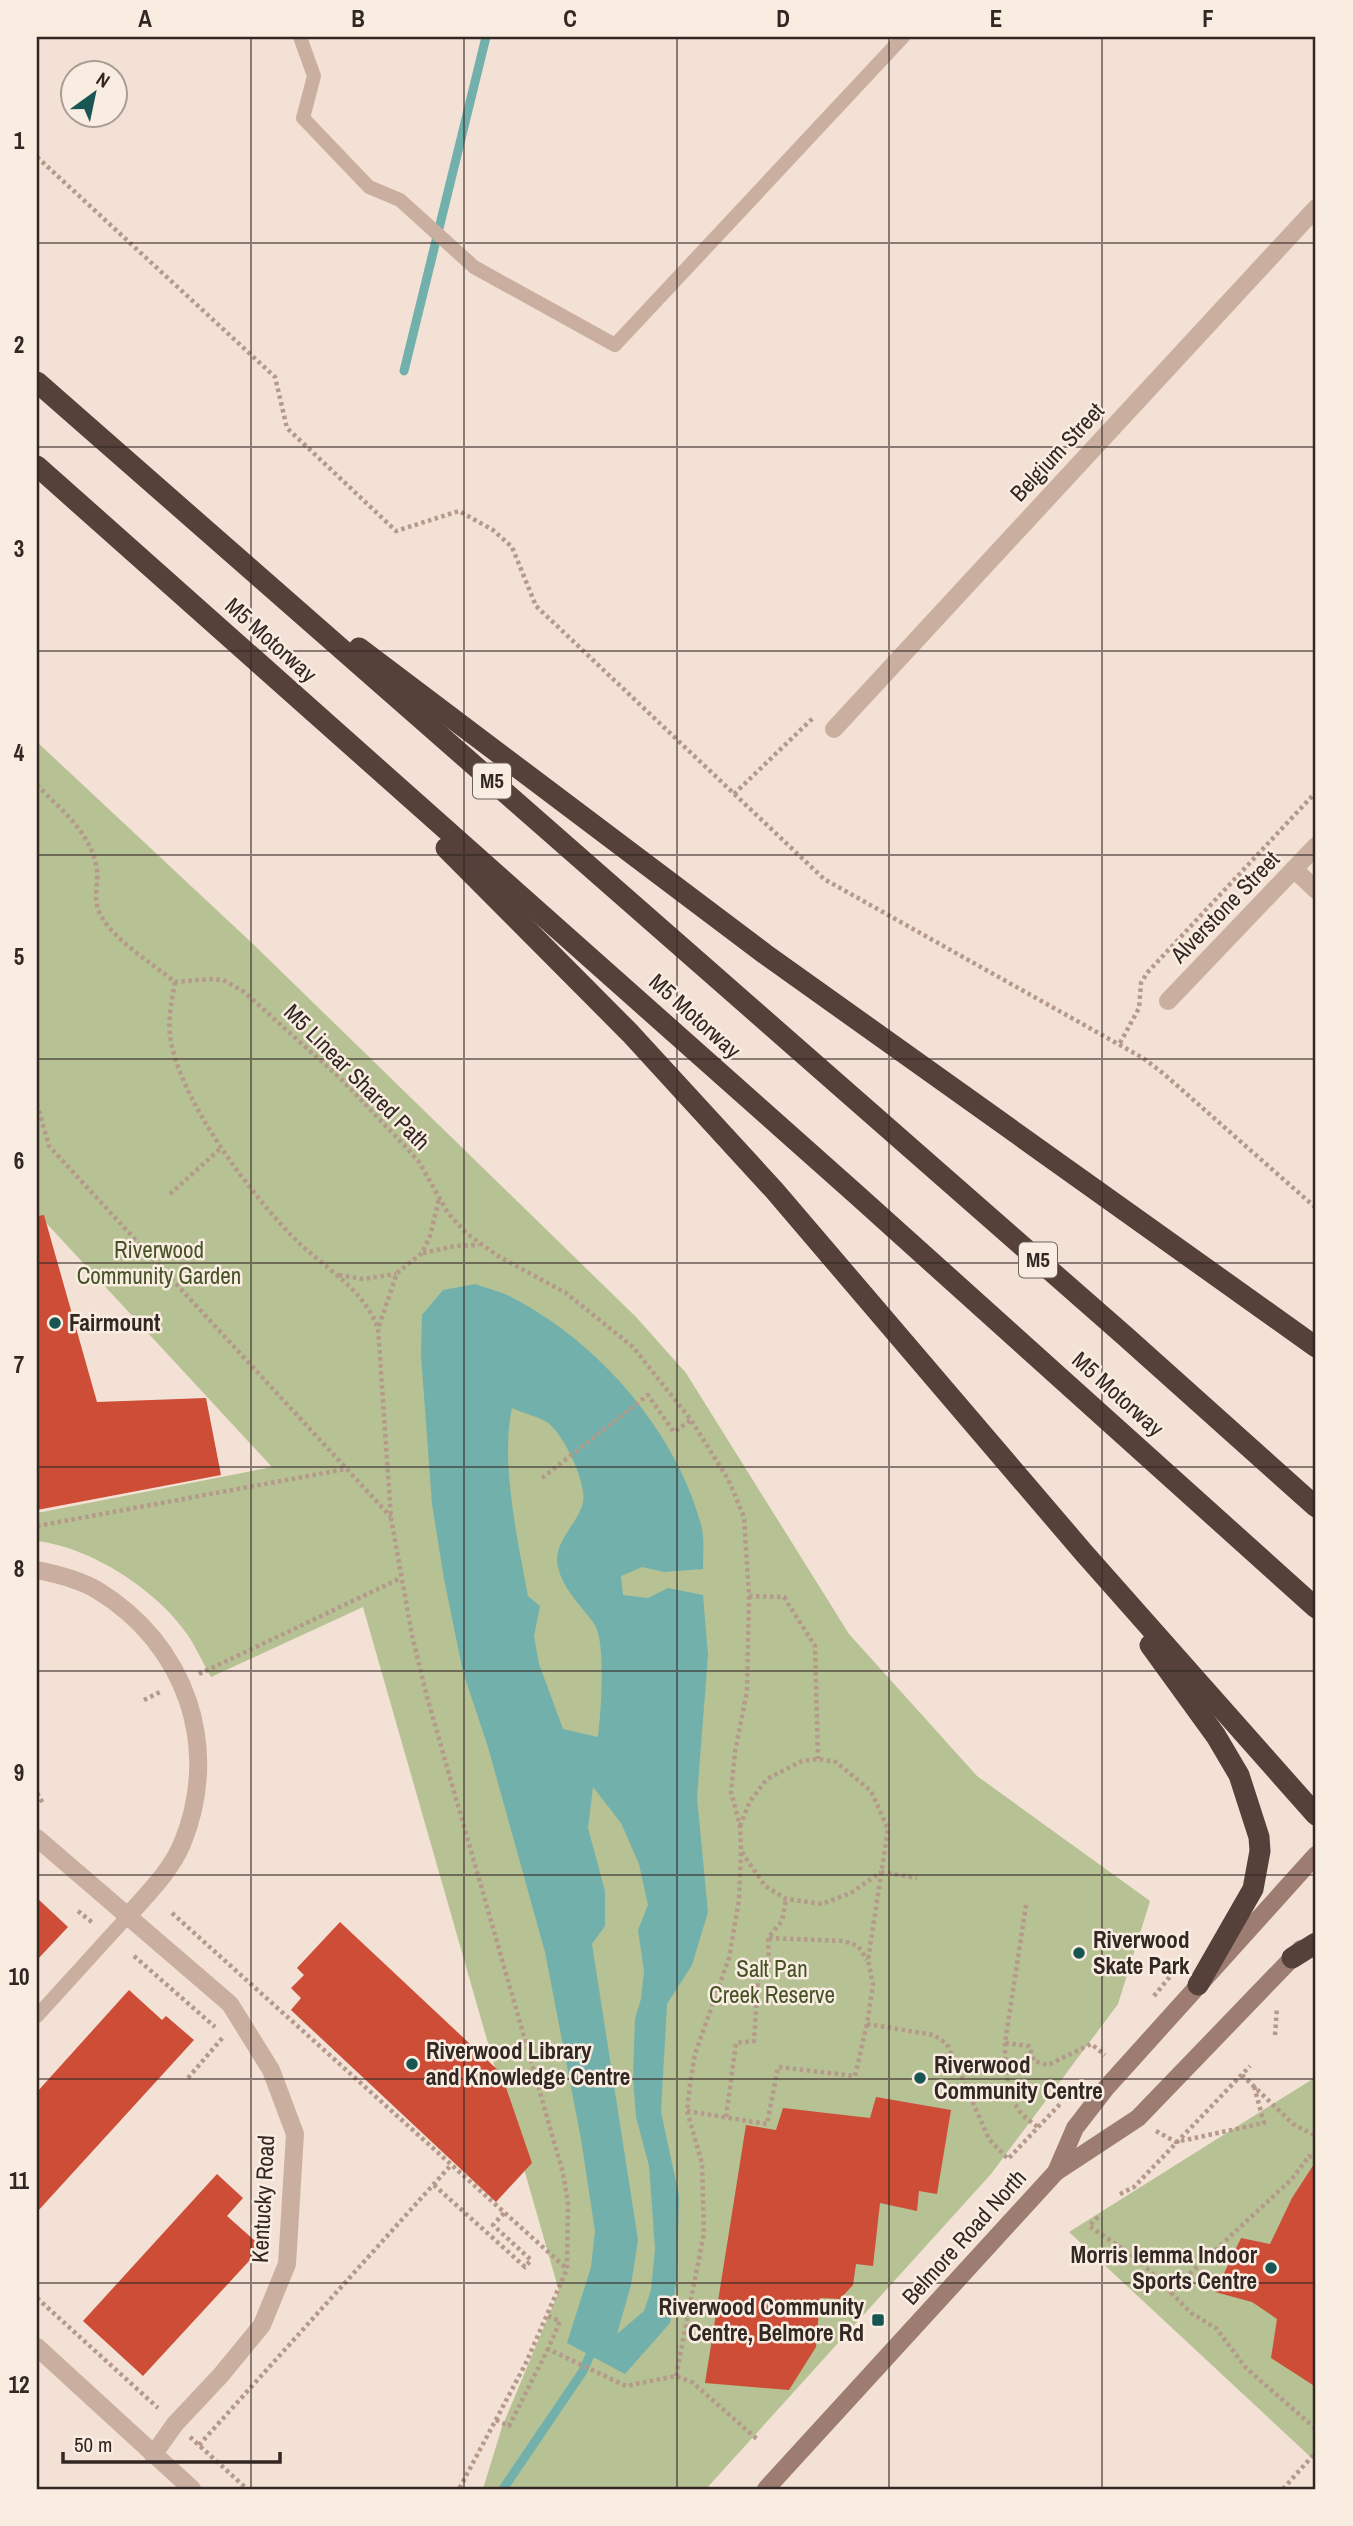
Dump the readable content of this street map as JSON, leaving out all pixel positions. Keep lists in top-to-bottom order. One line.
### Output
{"streets":{"highway":["M5 Motorway","M5"],"main road":["Belmore Road North"],"street":["Belgium Street","Alverstone Street","Kentucky Road"],"path":["M5 Linear Shared Path"]},"parks":["Riverwood Community Garden","Salt Pan Creek Reserve"],"places":{"other":["Fairmount","Riverwood Skate Park","Riverwood Library and Knowledge Centre","Riverwood Community Centre","Morris Iemma Indoor Sports Centre"],"transit":["Riverwood Community Centre, Belmore Rd"]},"scale_bar":"50 m","north":"top right","grid":{"columns":["A","B","C","D","E","F"],"rows":["1","2","3","4","5","6","7","8","9","10","11","12"]}}
